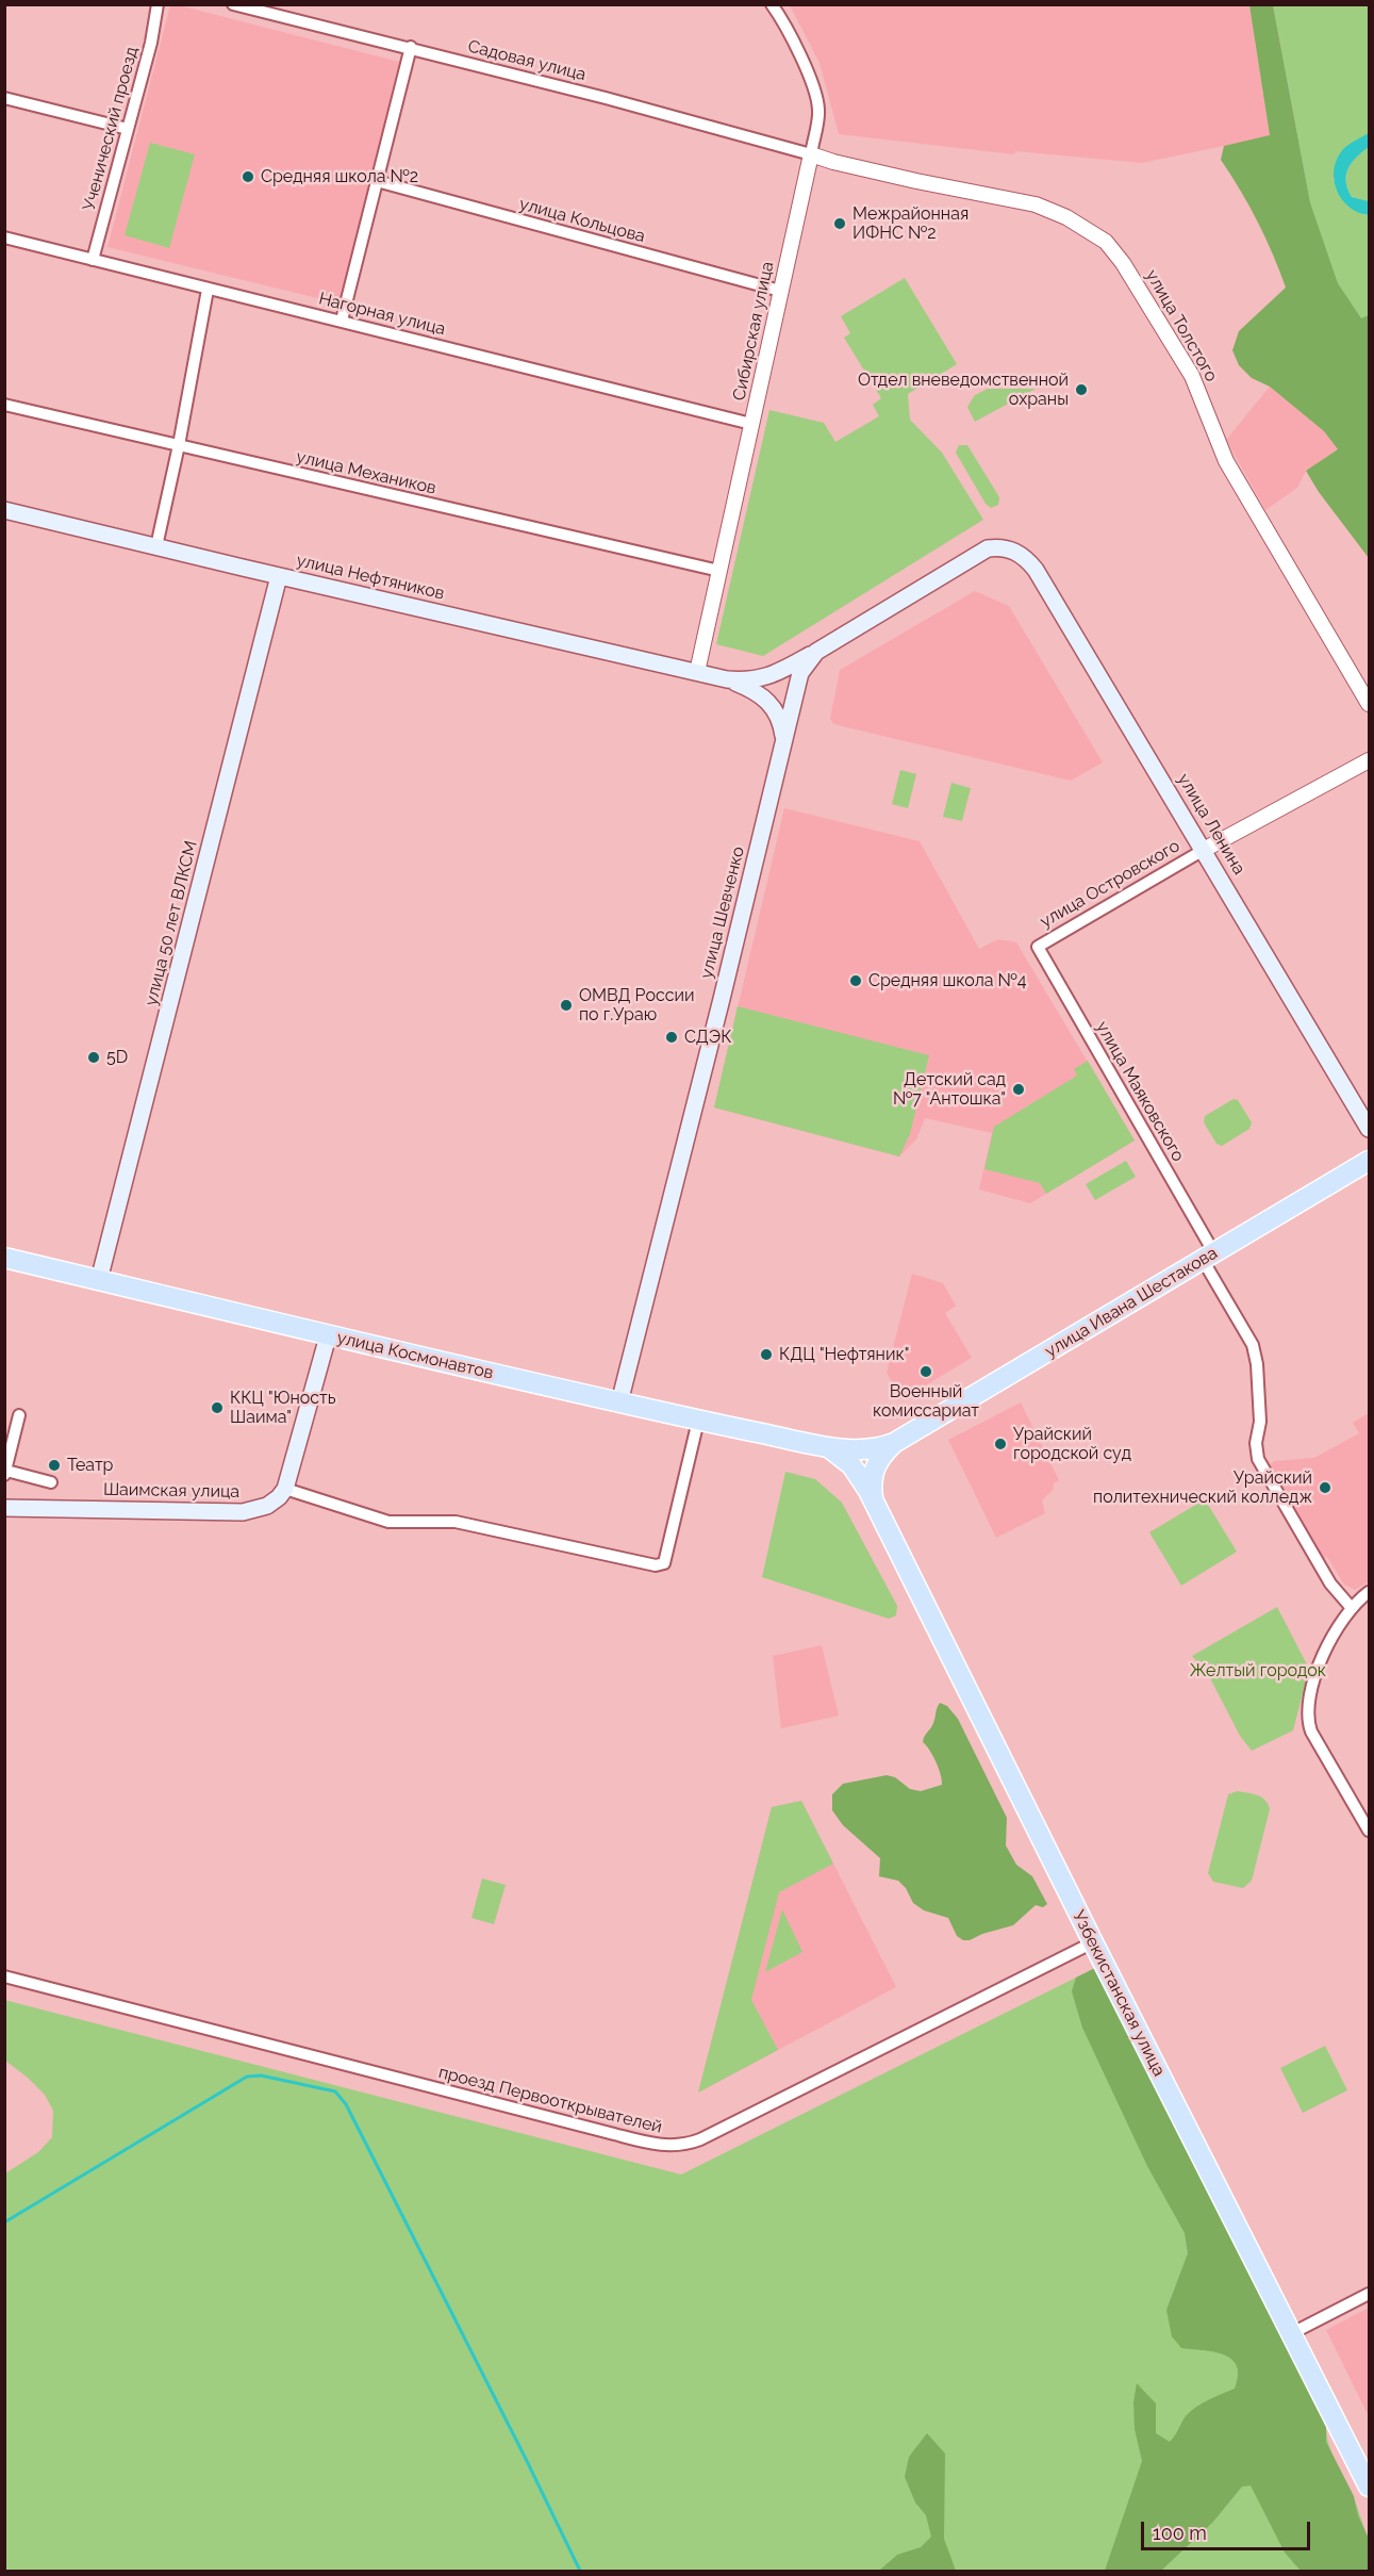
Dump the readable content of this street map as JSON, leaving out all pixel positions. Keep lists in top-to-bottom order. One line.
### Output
{"streets":{"main road":["улица Нефтяников","улица Ленина","улица Шевченко","улица 50 лет ВЛКСМ","улица Ивана Шестакова","улица Космонавтов","Шаимская улица","Узбекистанская улица"],"street":["Садовая улица","Ученический проезд","улица Кольцова","Нагорная улица","улица Толстого","Сибирская улица","улица Механиков","улица Островского","улица Маяковского","проезд Первооткрывателей"]},"crossings":[["Садовая улица","улица Толстого"],["Садовая улица","Сибирская улица"],["Ученический проезд","Нагорная улица"],["улица Кольцова","Сибирская улица"],["Нагорная улица","Сибирская улица"],["улица Толстого","Сибирская улица"],["Сибирская улица","улица Механиков"],["Сибирская улица","улица Нефтяников"],["улица Нефтяников","улица Шевченко"],["улица Нефтяников","улица 50 лет ВЛКСМ"],["улица Ленина","улица Островского"],["улица Ленина","улица Шевченко"],["улица Островского","улица Маяковского"],["улица Шевченко","улица Космонавтов"],["улица 50 лет ВЛКСМ","улица Космонавтов"],["улица Маяковского","улица Ивана Шестакова"],["улица Ивана Шестакова","улица Космонавтов"],["улица Космонавтов","Узбекистанская улица"],["Узбекистанская улица","проезд Первооткрывателей"]],"parks":["Желтый городок"],"places":["Средняя школа №2","Межрайонная ИФНС №2","Отдел вневедомственной охраны","Средняя школа №4","ОМВД России по г.Ураю","СДЭК","5D","Детский сад №7 \"Антошка\"","КДЦ \"Нефтяник\"","Военный комиссариат","ККЦ \"Юность Шаима\"","Урайский городской суд","Театр","Урайский политехнический колледж"],"scale_bar":"100 m"}
